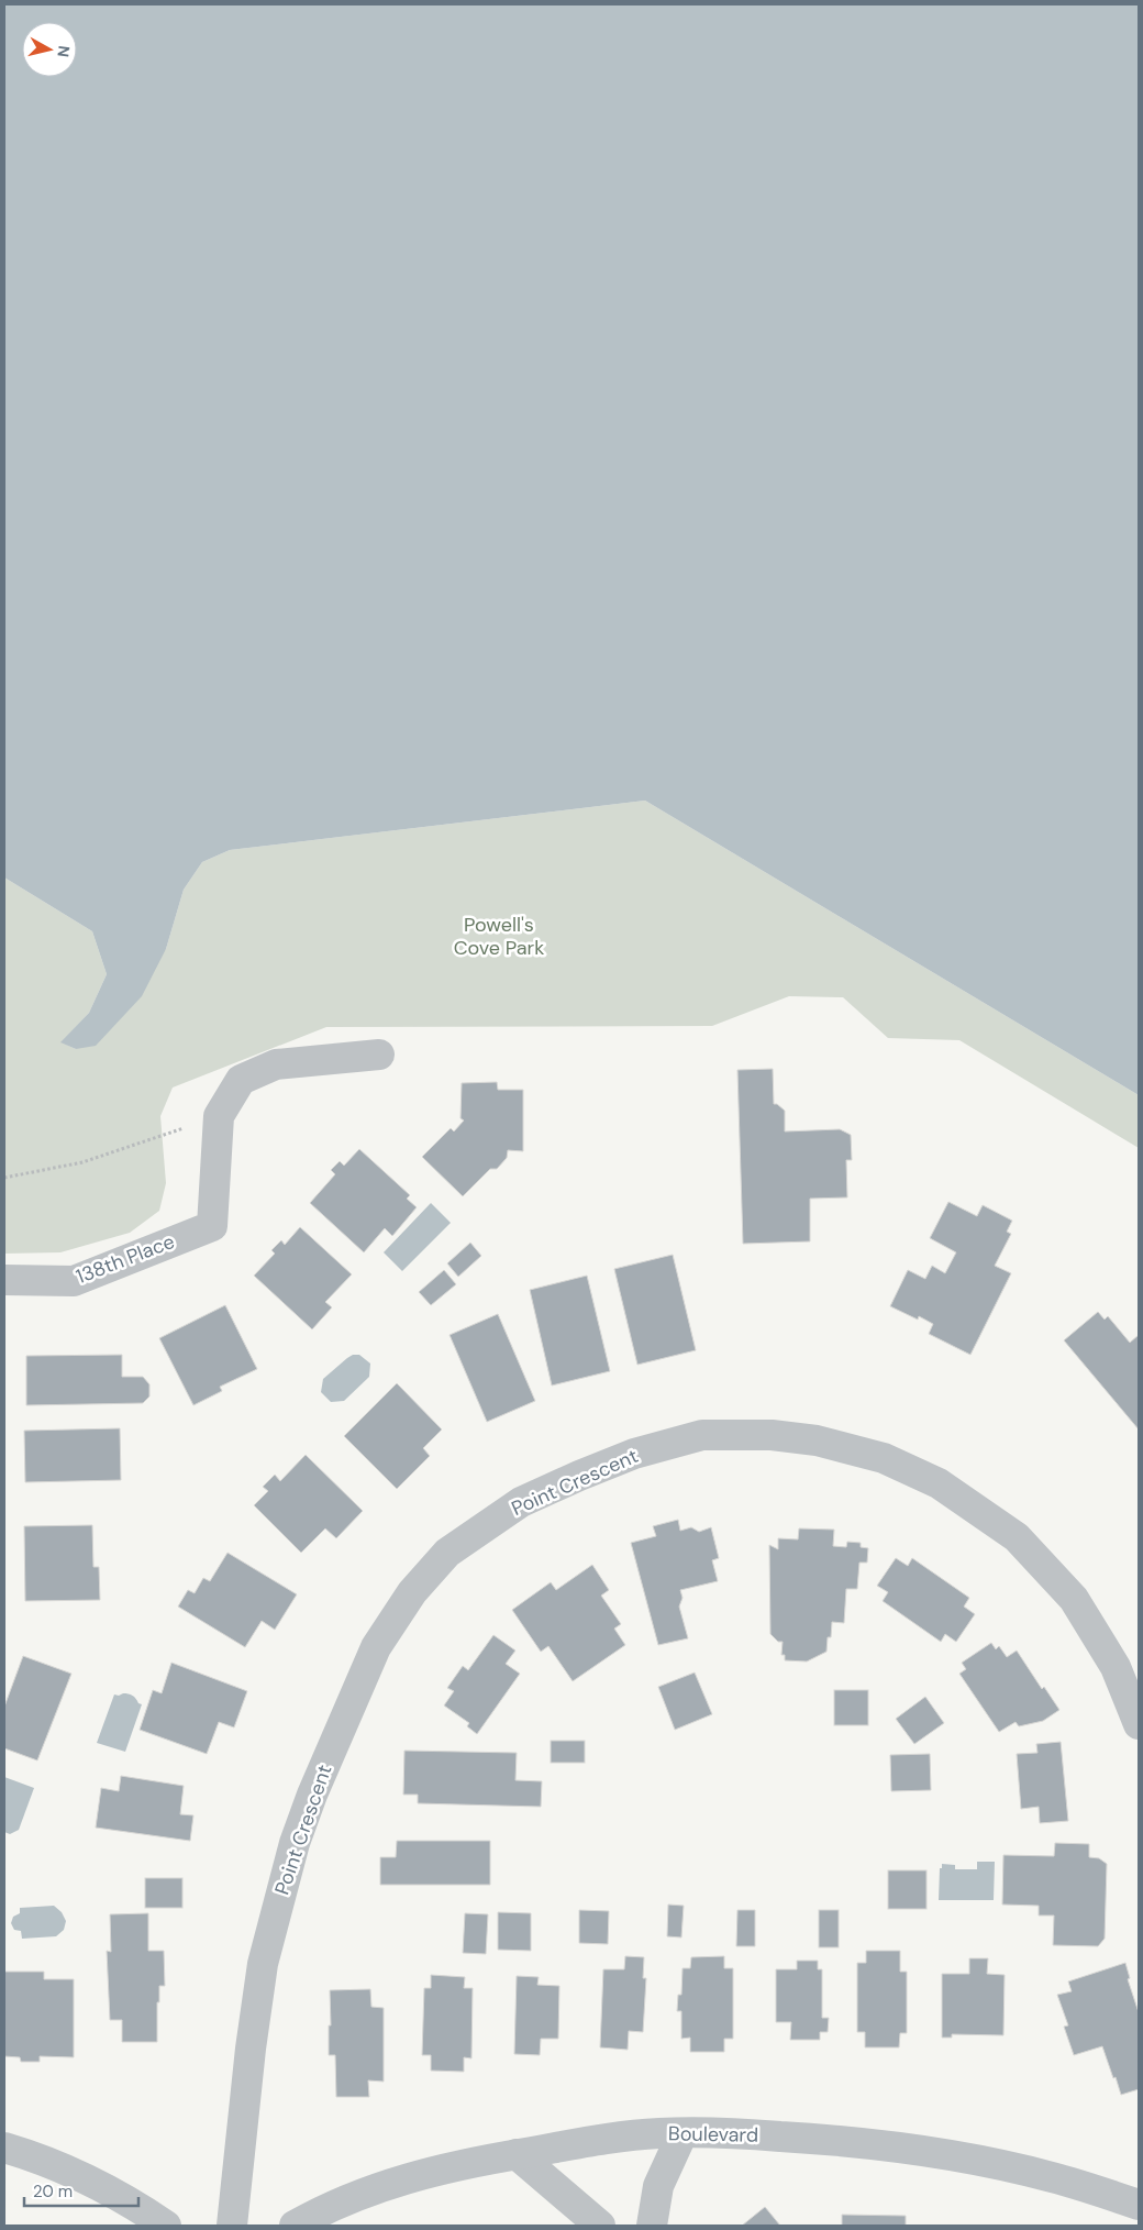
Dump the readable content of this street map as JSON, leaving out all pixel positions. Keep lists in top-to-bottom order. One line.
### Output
{"streets":{"street":["138th Place","Point Crescent","Boulevard"]},"parks":["Powell's Cove Park"],"scale_bar":"20 m","north":"right"}
